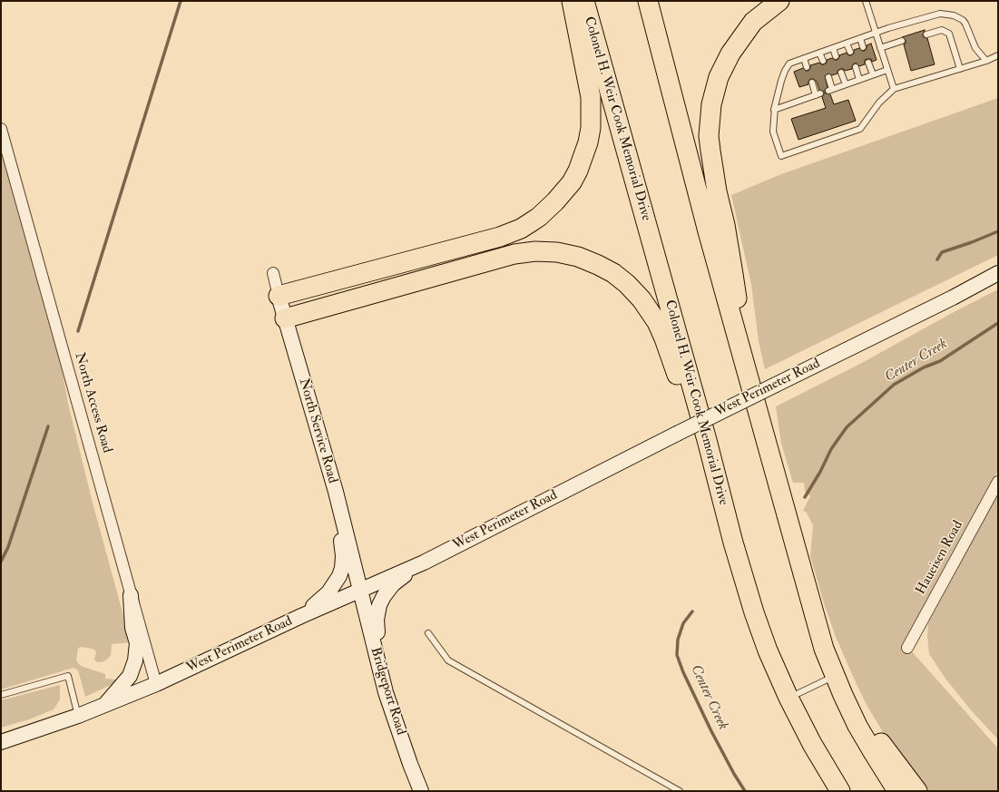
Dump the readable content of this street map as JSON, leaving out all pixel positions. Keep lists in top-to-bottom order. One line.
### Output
{"streets":{"highway":["Colonel H. Weir Cook Memorial Drive"],"street":["West Perimeter Road","North Access Road","North Service Road","Haueisen Road","Bridgeport Road"]},"crossings":[["West Perimeter Road","North Access Road"],["West Perimeter Road","North Service Road"],["West Perimeter Road","Bridgeport Road"],["North Service Road","Bridgeport Road"]],"water":["Center Creek"]}
